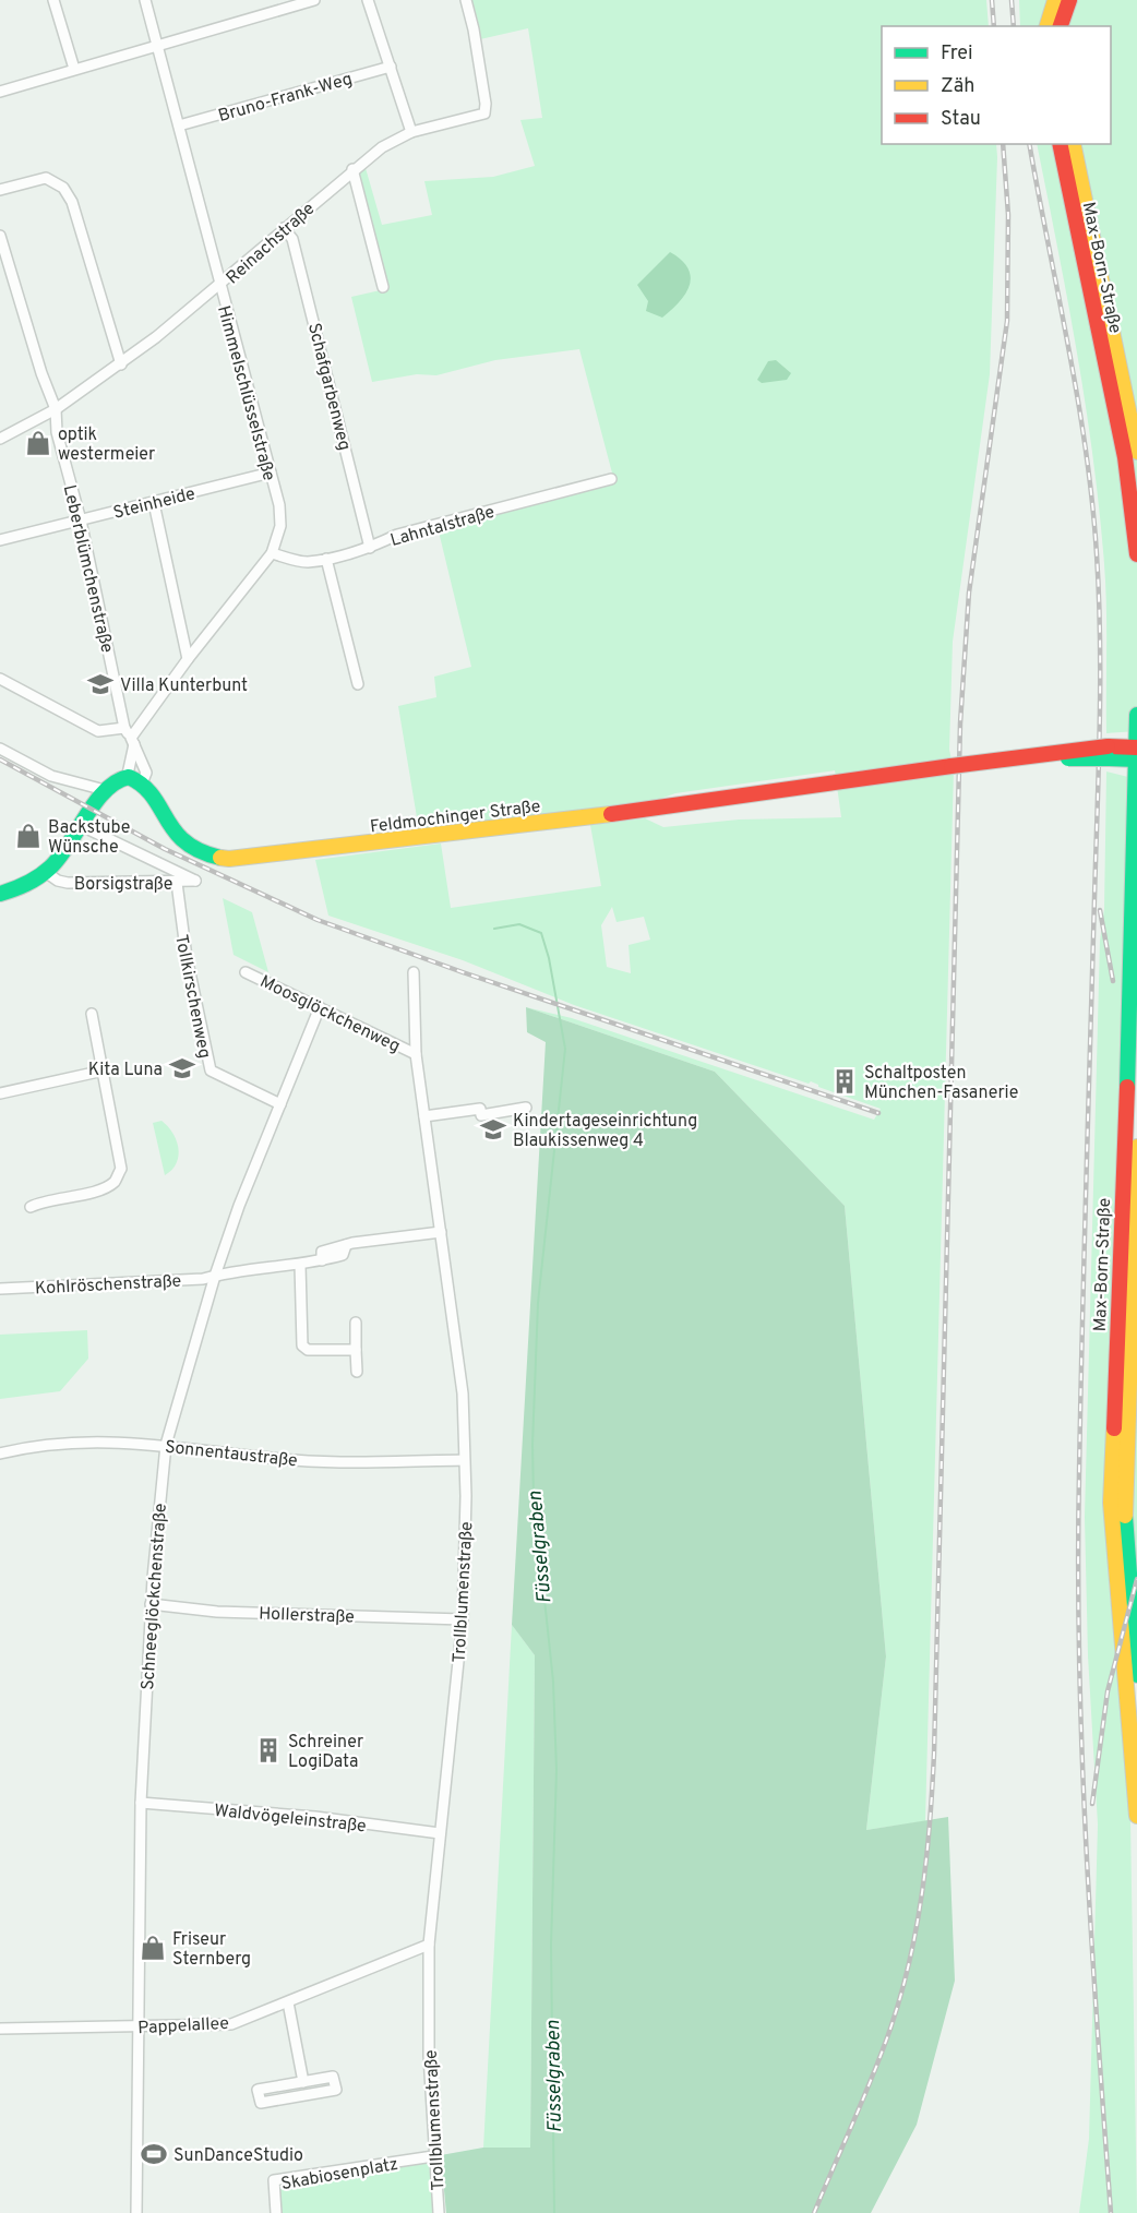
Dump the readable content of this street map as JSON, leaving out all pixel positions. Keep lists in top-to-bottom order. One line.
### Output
{"streets":{"main road":["Max-Born-Straße","Feldmochinger Straße"],"street":["Bruno-Frank-Weg","Reinachstraße","Schafgarbenweg","Himmelschlüsselstraße","Steinheide","Lahntalstraße","Leberblümchenstraße","Borsigstraße","Tollkirschenweg","Moosglöckchenweg","Kohlröschenstraße","Sonnentaustraße","Trollblumenstraße","Schneeglöckchenstraße","Hollerstraße","Waldvögeleinstraße","Pappelallee","Skabiosenplatz"]},"crossings":[["Bruno-Frank-Weg","Himmelschlüsselstraße"],["Reinachstraße","Schafgarbenweg"],["Reinachstraße","Himmelschlüsselstraße"],["Reinachstraße","Leberblümchenstraße"],["Max-Born-Straße","Feldmochinger Straße"],["Schafgarbenweg","Lahntalstraße"],["Himmelschlüsselstraße","Steinheide"],["Himmelschlüsselstraße","Lahntalstraße"],["Steinheide","Leberblümchenstraße"],["Borsigstraße","Tollkirschenweg"],["Tollkirschenweg","Schneeglöckchenstraße"],["Moosglöckchenweg","Trollblumenstraße"],["Moosglöckchenweg","Schneeglöckchenstraße"],["Kohlröschenstraße","Trollblumenstraße"],["Kohlröschenstraße","Schneeglöckchenstraße"],["Sonnentaustraße","Trollblumenstraße"],["Sonnentaustraße","Schneeglöckchenstraße"],["Trollblumenstraße","Hollerstraße"],["Trollblumenstraße","Waldvögeleinstraße"],["Trollblumenstraße","Pappelallee"],["Trollblumenstraße","Skabiosenplatz"],["Schneeglöckchenstraße","Hollerstraße"],["Schneeglöckchenstraße","Waldvögeleinstraße"],["Schneeglöckchenstraße","Pappelallee"]],"water":["Füsselgraben"],"places":{"shop":["optik westermeier","Backstube Wünsche","Friseur Sternberg"],"school or university":["Villa Kunterbunt","Kita Luna","Kindertageseinrichtung Blaukissenweg 4"],"building":["Schaltposten München-Fasanerie","Schreiner LogiData"],"sports":["SunDanceStudio"]},"legend":["Frei","Zäh","Stau"]}
